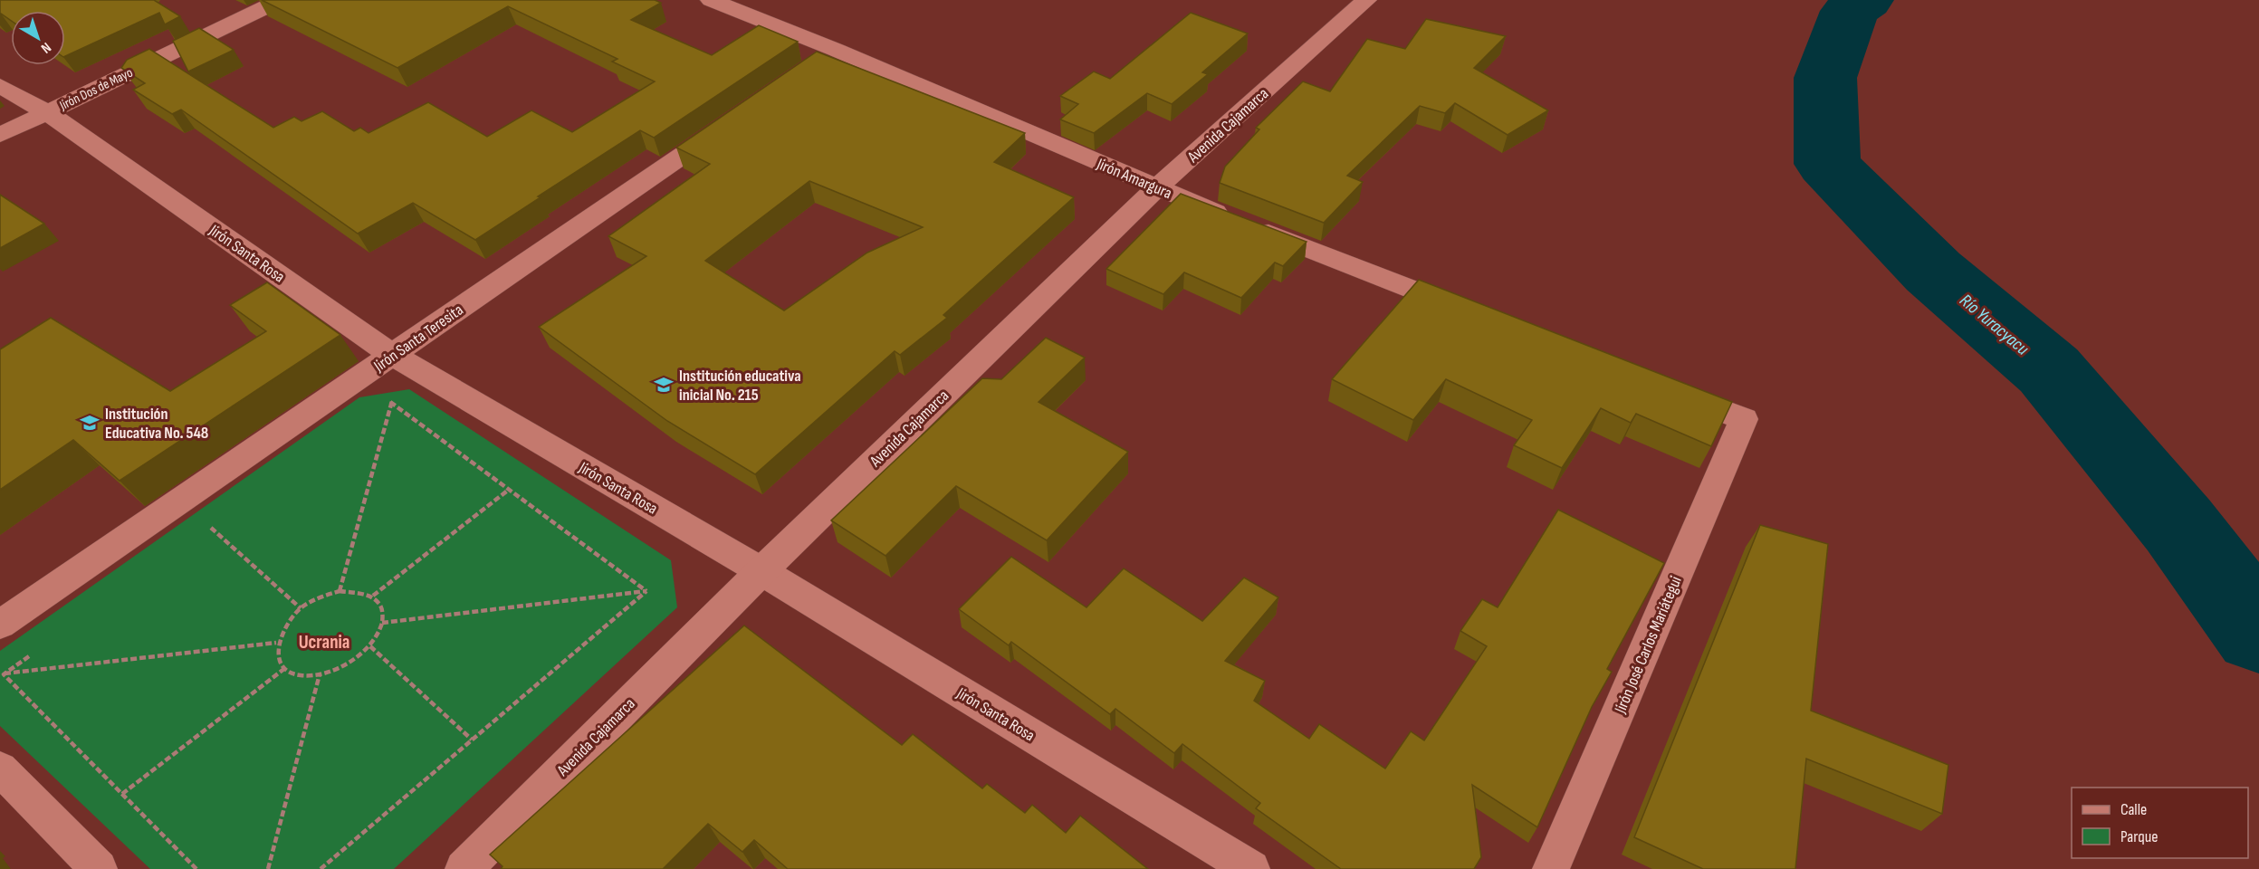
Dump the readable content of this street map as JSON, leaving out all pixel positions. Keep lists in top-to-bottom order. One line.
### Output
{"streets":{"street":["Jirón Dos de Mayo","Avenida Cajamarca","Jirón Amargura","Jirón Santa Rosa","Jirón Santa Teresita","Jirón José Carlos Mariátegui"]},"crossings":[["Jirón Dos de Mayo","Jirón Santa Rosa"],["Avenida Cajamarca","Jirón Amargura"],["Avenida Cajamarca","Jirón Santa Rosa"],["Jirón Santa Rosa","Jirón Santa Teresita"]],"districts":["Ucrania"],"water":["Río Yuracyacu"],"places":{"school or university":["Institución educativa inicial No. 215","Institución Educativa No. 548"]},"legend":["Calle","Parque"],"north":"bottom right"}
